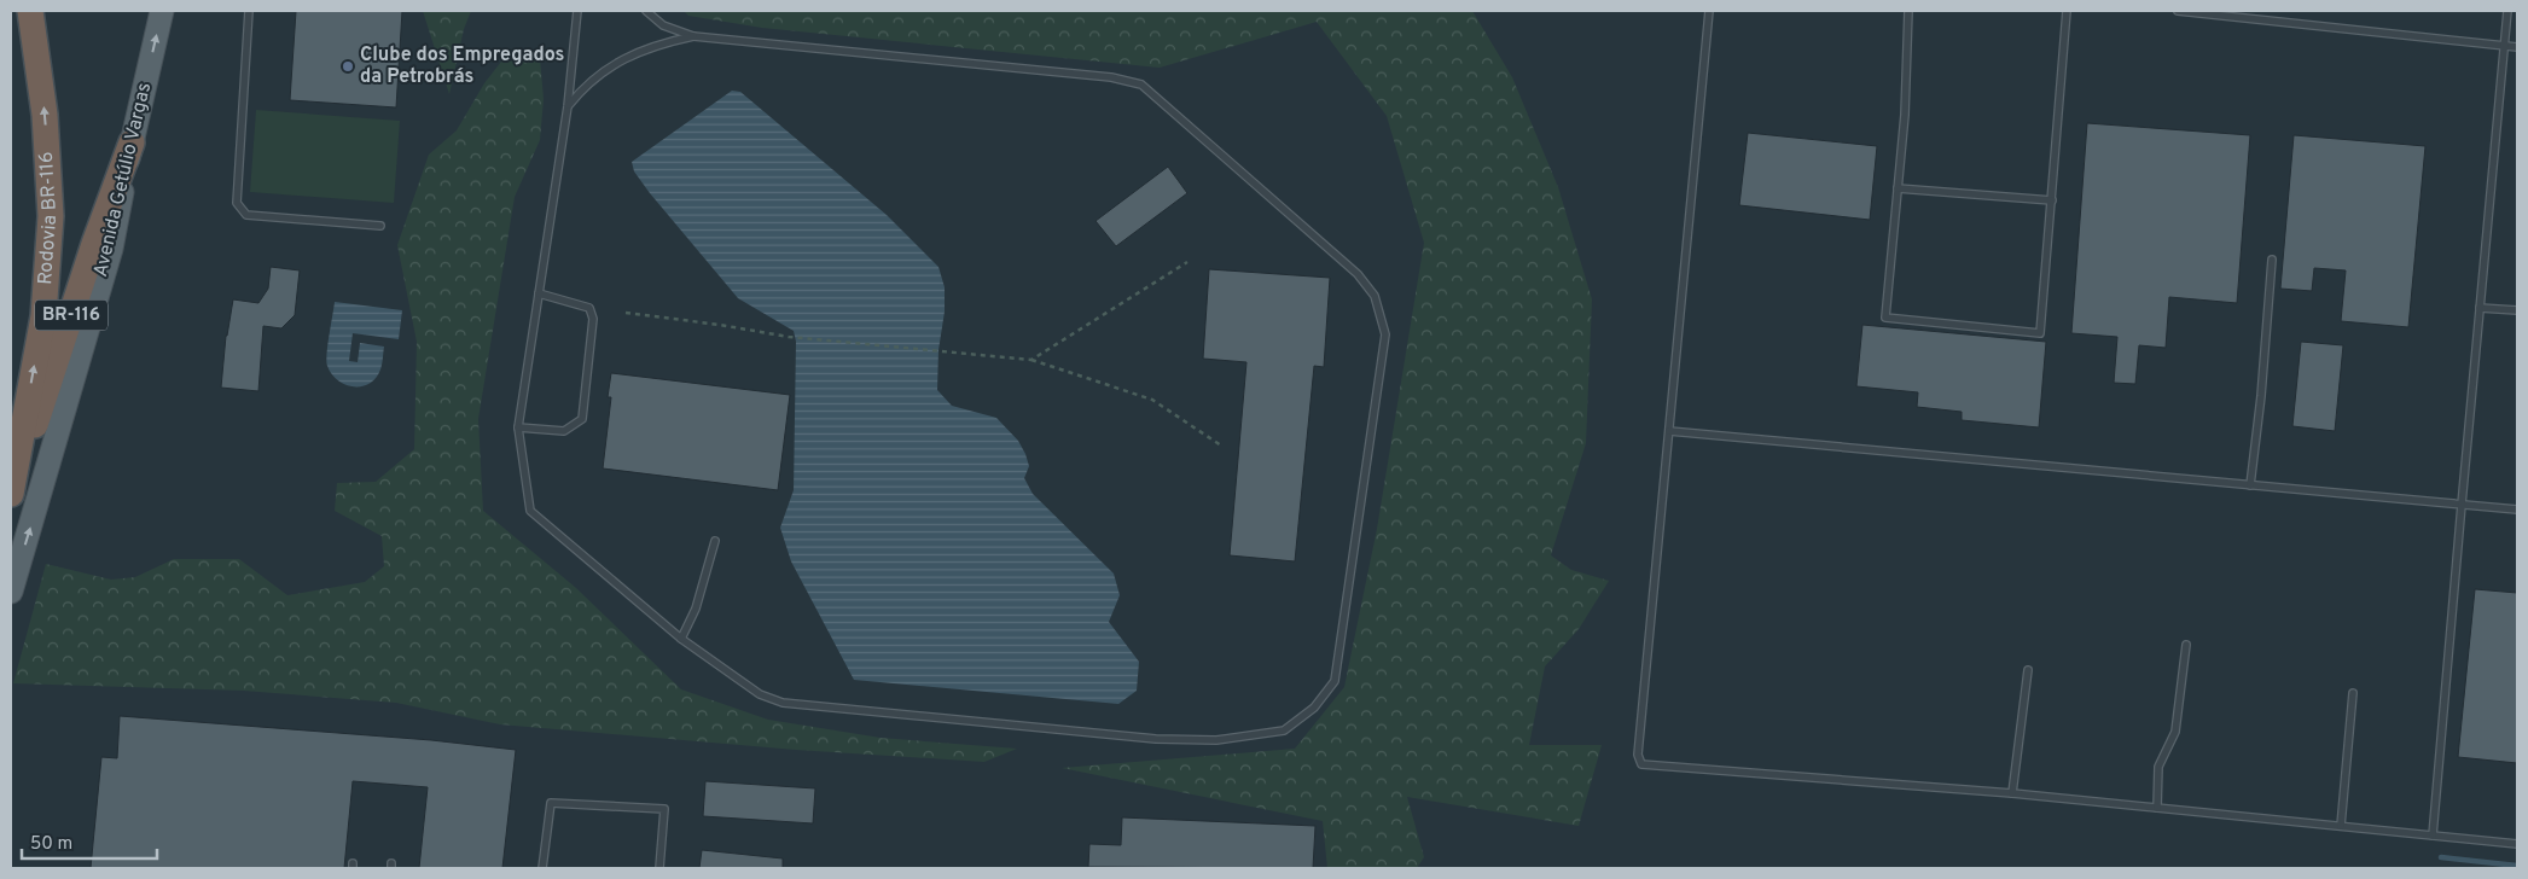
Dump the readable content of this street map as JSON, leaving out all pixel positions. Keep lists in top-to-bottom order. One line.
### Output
{"streets":{"highway":["Rodovia BR-116","BR-116"],"main road":["Avenida Getúlio Vargas"]},"crossings":[["Avenida Getúlio Vargas","BR-116"],["Rodovia BR-116","BR-116"]],"one_way":["Avenida Getúlio Vargas"],"places":["Clube dos Empregados da Petrobrás"],"scale_bar":"50 m"}
